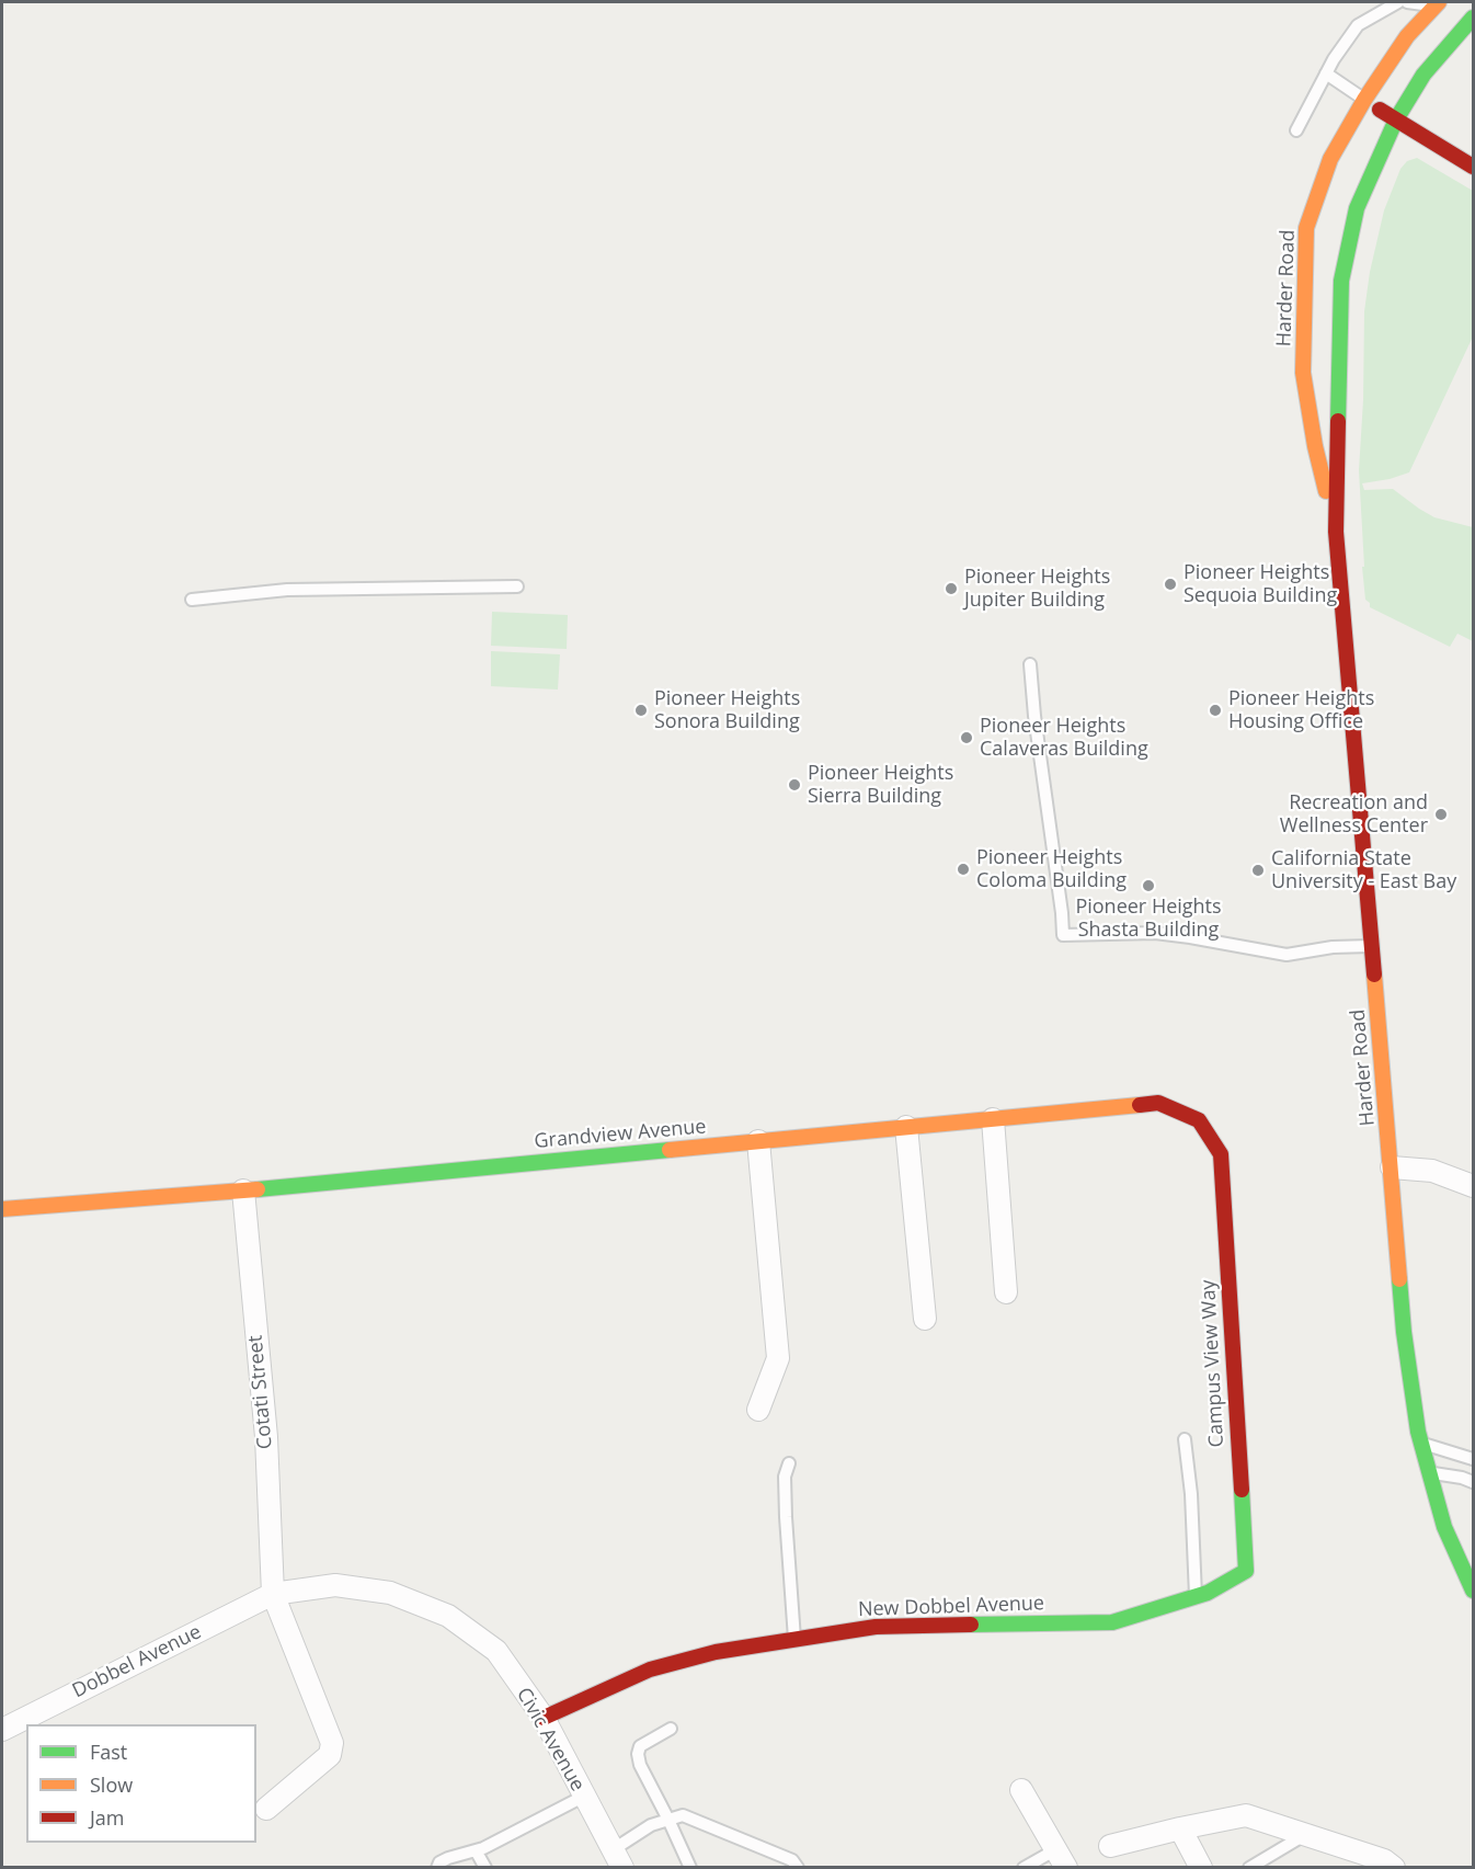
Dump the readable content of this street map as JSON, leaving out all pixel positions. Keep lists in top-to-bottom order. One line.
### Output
{"streets":{"street":["Harder Road","Grandview Avenue","Campus View Way","Cotati Street","New Dobbel Avenue","Dobbel Avenue","Civic Avenue"]},"crossings":[["Grandview Avenue","Campus View Way"],["Grandview Avenue","Cotati Street"],["Campus View Way","New Dobbel Avenue"],["Cotati Street","Dobbel Avenue"],["Cotati Street","Civic Avenue"],["New Dobbel Avenue","Civic Avenue"],["Dobbel Avenue","Civic Avenue"]],"places":["Pioneer Heights Sequoia Building","Pioneer Heights Jupiter Building","Pioneer Heights Sonora Building","Pioneer Heights Housing Office","Pioneer Heights Calaveras Building","Pioneer Heights Sierra Building","Recreation and Wellness Center","Pioneer Heights Coloma Building","California State University - East Bay","Pioneer Heights Shasta Building"],"legend":["Fast","Slow","Jam"]}
